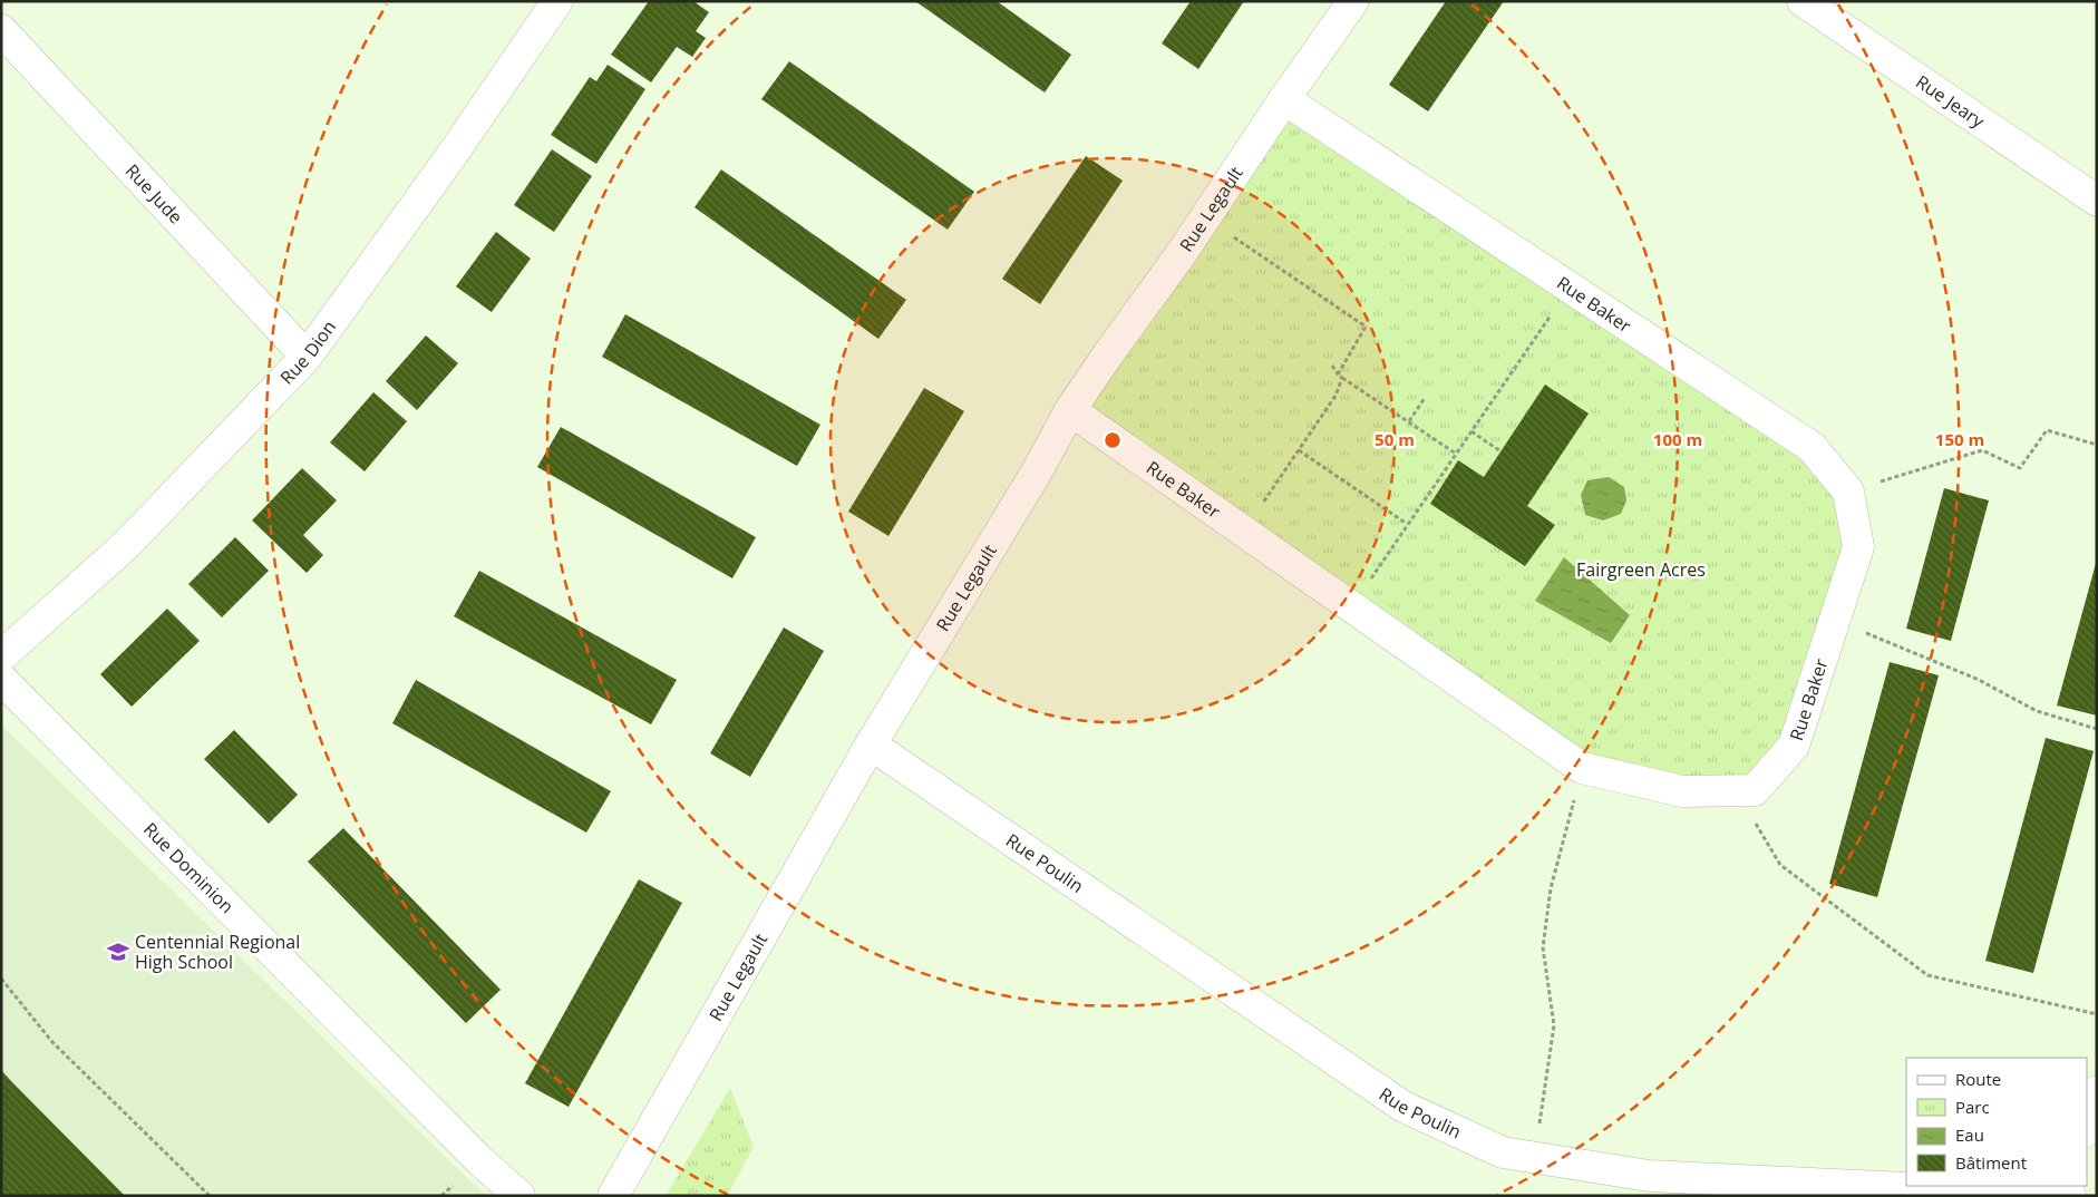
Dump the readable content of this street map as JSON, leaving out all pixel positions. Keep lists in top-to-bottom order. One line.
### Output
{"streets":{"street":["Rue Jeary","Rue Jude","Rue Legault","Rue Baker","Rue Dion","Rue Poulin","Rue Dominion"]},"crossings":[["Rue Jude","Rue Dion"],["Rue Legault","Rue Baker"],["Rue Legault","Rue Poulin"]],"parks":["Fairgreen Acres"],"places":{"school or university":["Centennial Regional High School"]},"legend":["Route","Parc","Eau","Bâtiment"],"rings":["50 m","100 m","150 m"]}
